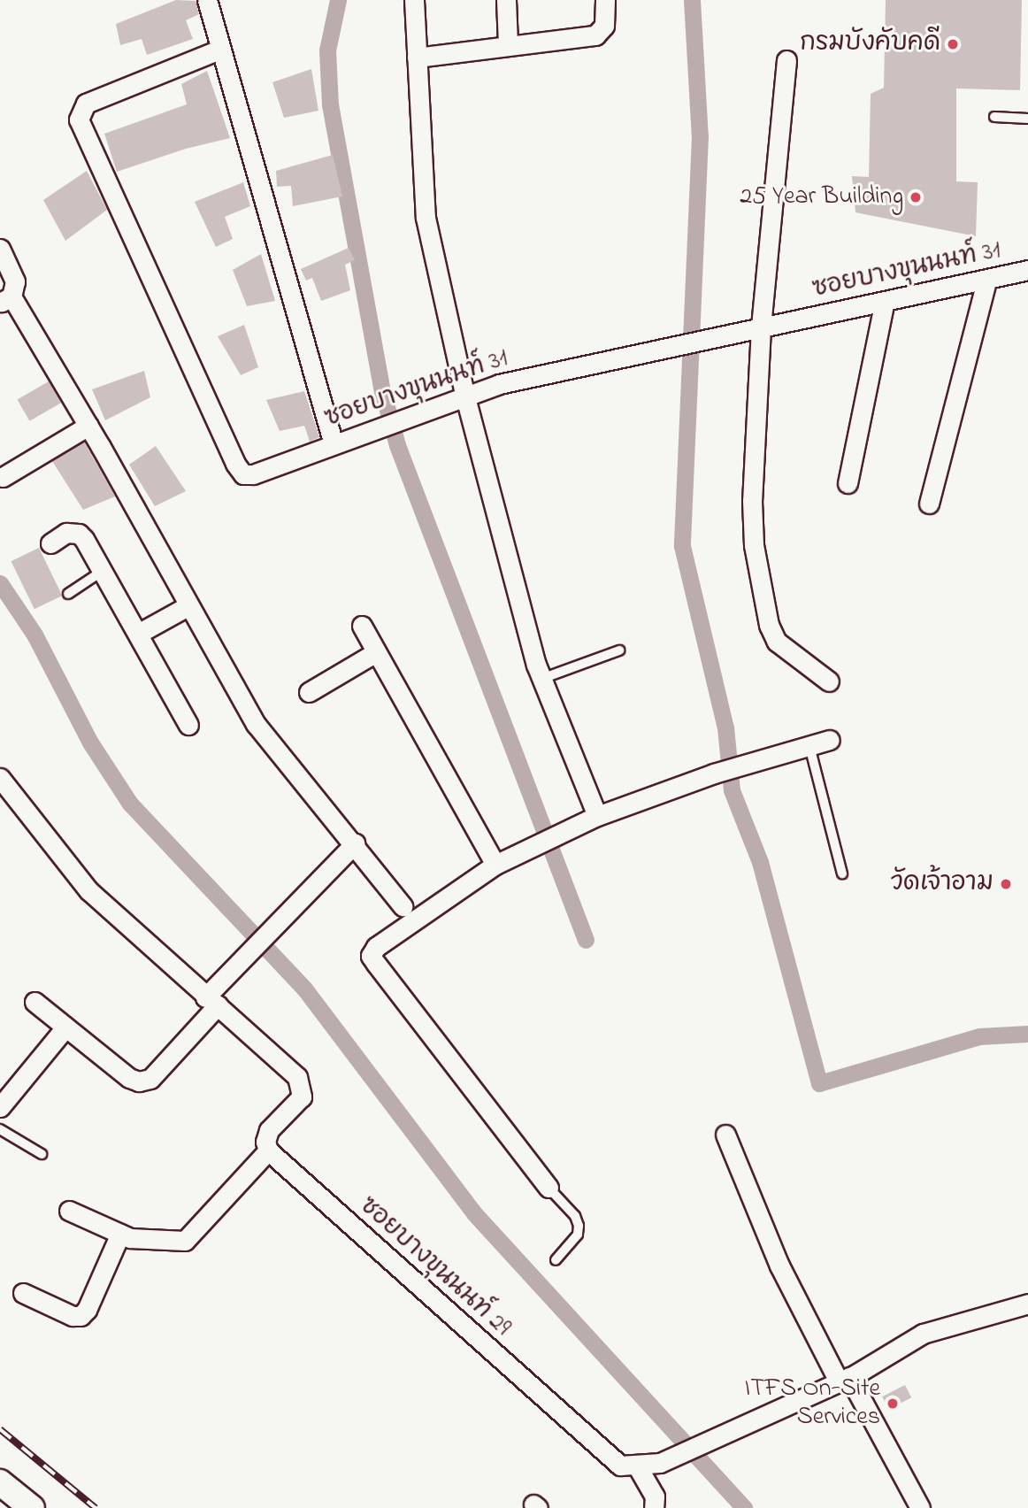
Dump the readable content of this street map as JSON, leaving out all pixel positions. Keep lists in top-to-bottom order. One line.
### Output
{"streets":{"street":["ซอยบางขุนนนท์ 31","ซอยบางขุนนนท์ 29"]},"places":["กรมบังคับคดี","25 Year Building","วัดเจ้าอาม","ITFS On-Site Services"]}
